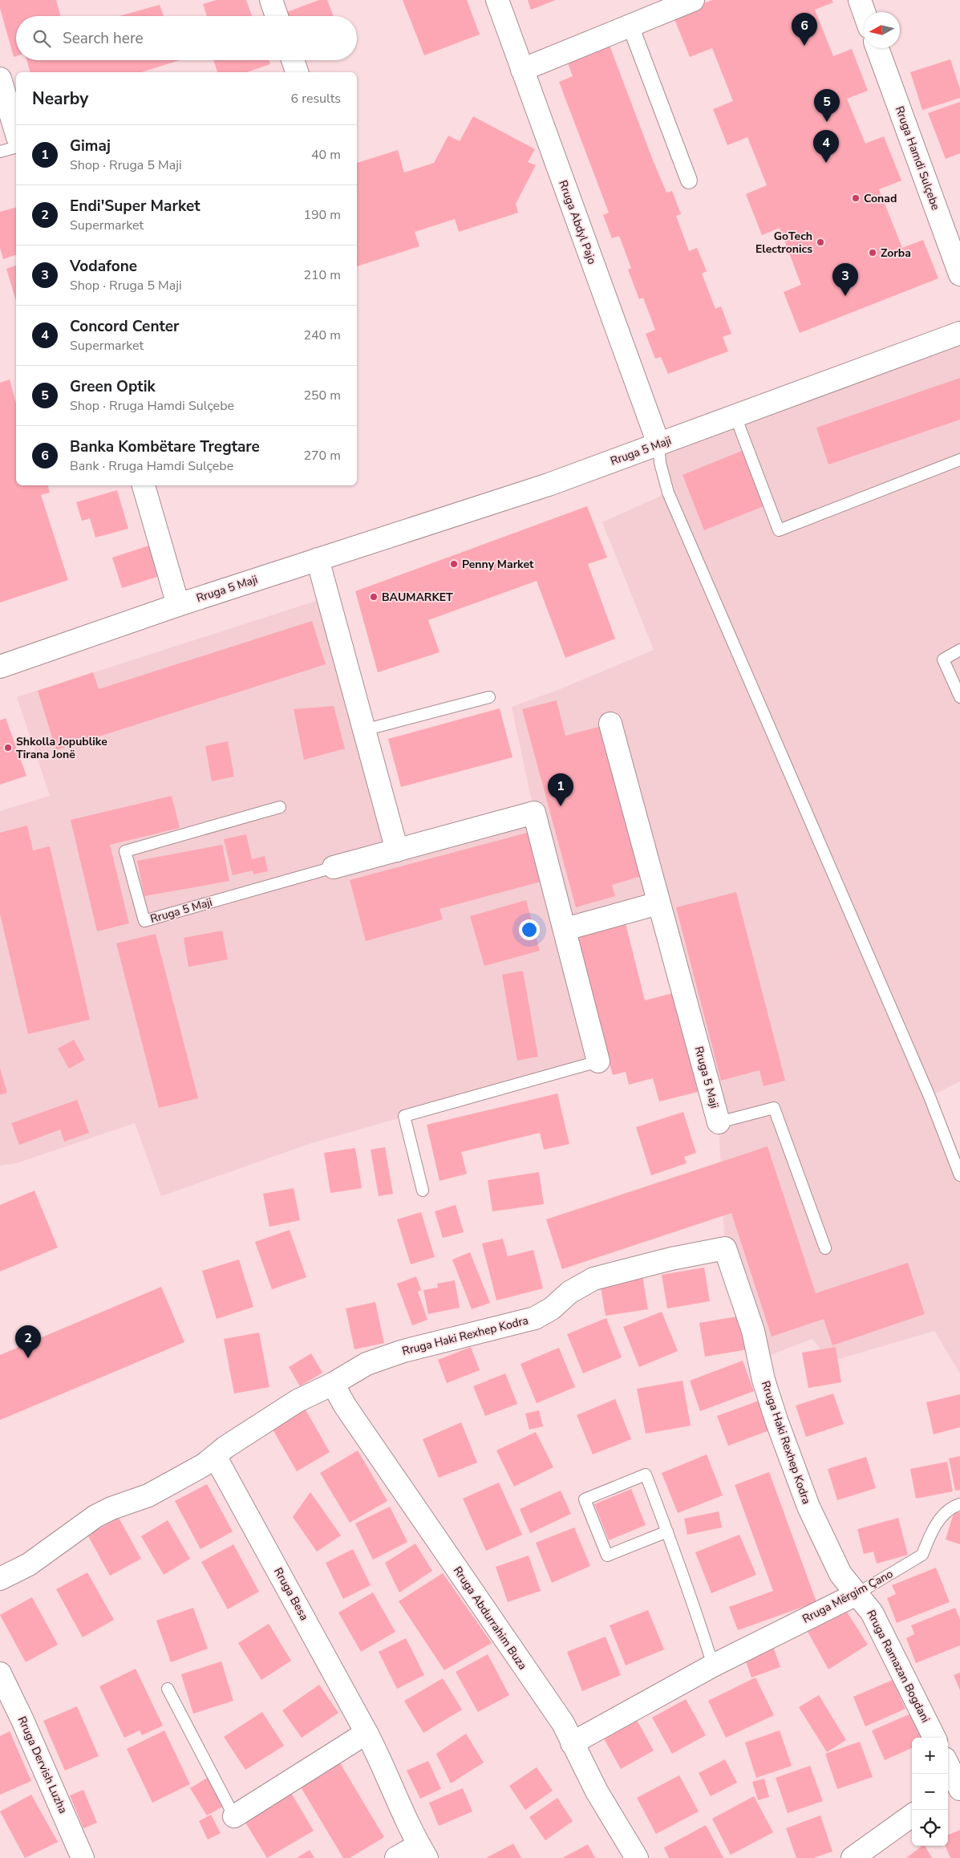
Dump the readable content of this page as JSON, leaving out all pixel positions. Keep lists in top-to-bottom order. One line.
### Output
{"streets":{"street":["Rruga Hamdi Sulçebe","Rruga Abdyl Pajo","Rruga 5 Maji","Rruga Haki Rexhep Kodra","Rruga Besa","Rruga Mërgim Çano","Rruga Abdurrahim Buza","Rruga Ramazan Bogdani","Rruga Dervish Luzha"]},"crossings":[["Rruga Abdyl Pajo","Rruga 5 Maji"],["Rruga Haki Rexhep Kodra","Rruga Besa"],["Rruga Haki Rexhep Kodra","Rruga Mërgim Çano"],["Rruga Haki Rexhep Kodra","Rruga Abdurrahim Buza"],["Rruga Haki Rexhep Kodra","Rruga Ramazan Bogdani"],["Rruga Mërgim Çano","Rruga Abdurrahim Buza"],["Rruga Mërgim Çano","Rruga Ramazan Bogdani"]],"places":["Conad","GoTech Electronics","Zorba","Penny Market","BAUMARKET","Shkolla Jopublike Tirana Jonë"],"north":"left","page":{"pins":["6","5","4","3","1","2"],"search":"Search here","heading":["Nearby","6 results"],"list":[{"mark":"1","name":"Gimaj","note":"Shop · Rruga 5 Maji","value":"40 m"},{"mark":"2","name":"Endi'Super Market","note":"Supermarket","value":"190 m"},{"mark":"3","name":"Vodafone","note":"Shop · Rruga 5 Maji","value":"210 m"},{"mark":"4","name":"Concord Center","note":"Supermarket","value":"240 m"},{"mark":"5","name":"Green Optik","note":"Shop · Rruga Hamdi Sulçebe","value":"250 m"},{"mark":"6","name":"Banka Kombëtare Tregtare","note":"Bank · Rruga Hamdi Sulçebe","value":"270 m"}],"map_buttons":["+","−"]}}
